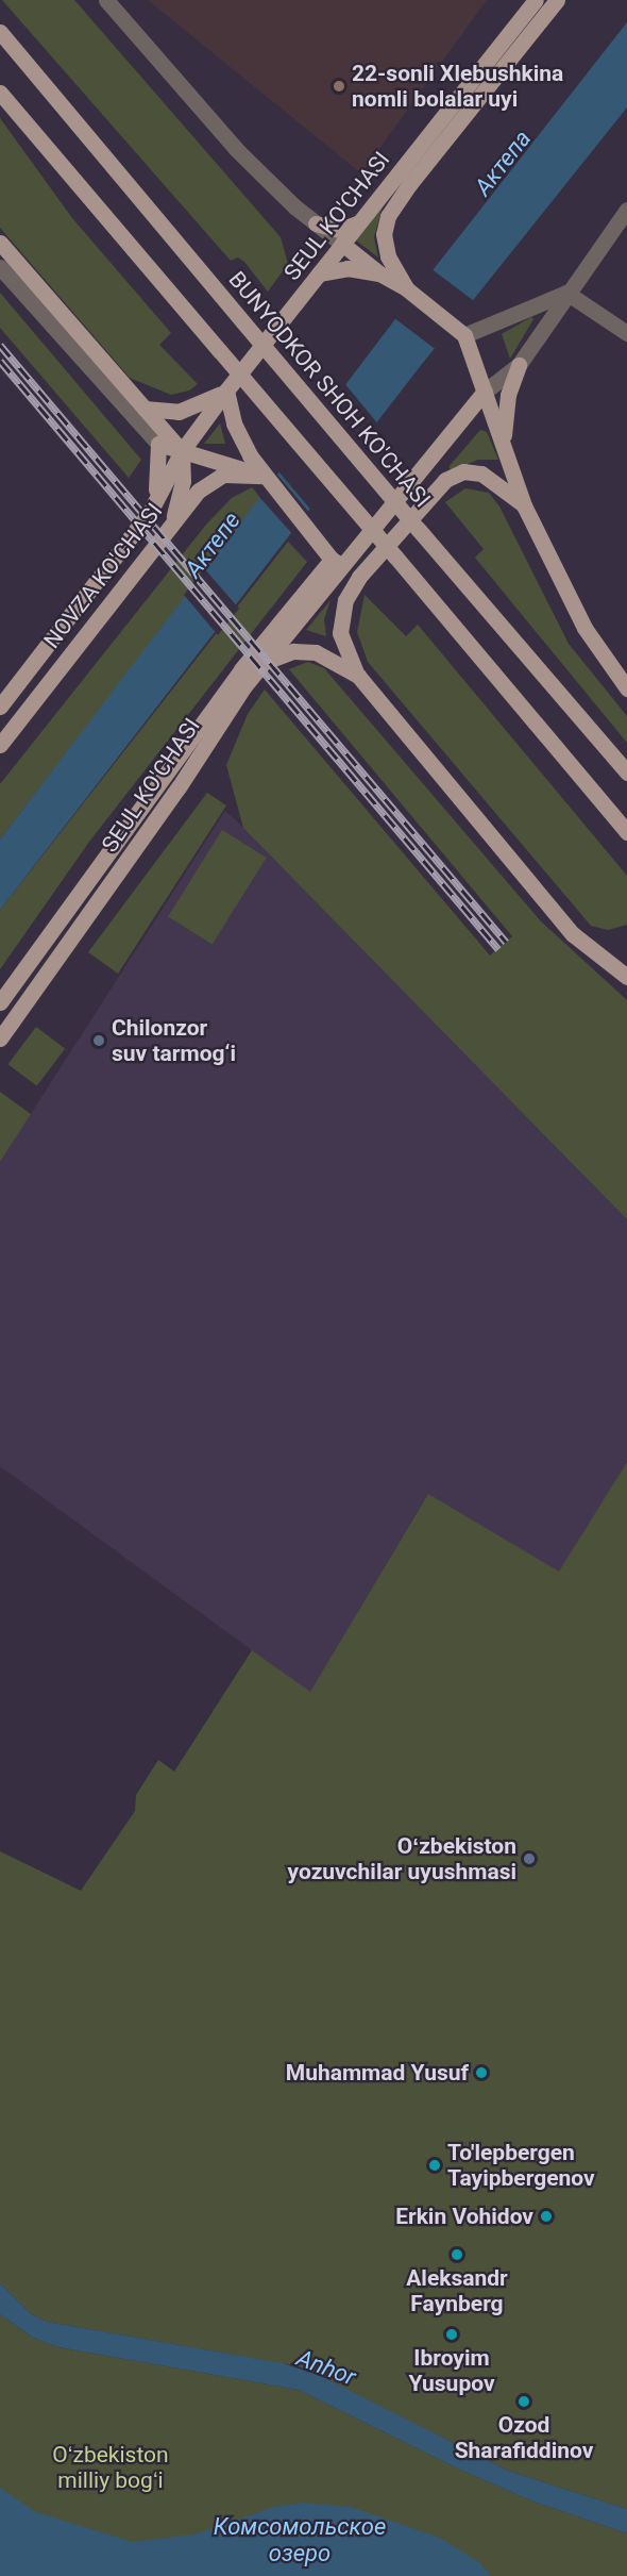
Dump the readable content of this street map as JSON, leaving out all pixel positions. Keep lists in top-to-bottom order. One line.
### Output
{"streets":{"main road":["SEUL KO'CHASI","BUNYODKOR SHOH KO'CHASI","NOVZA KO'CHASI"]},"crossings":[["SEUL KO'CHASI","NOVZA KO'CHASI"]],"water":["Актепа","Актепе","Anhor","Комсомольское озеро"],"parks":["Oʻzbekiston milliy bogʻi"],"places":["22-sonli Xlebushkina nomli bolalar uyi","Chilonzor suv tarmog‘i","Oʻzbekiston yozuvchilar uyushmasi","Muhammad Yusuf","To'lepbergen Tayipbergenov","Erkin Vohidov","Aleksandr Faynberg","Ibroyim Yusupov","Ozod Sharafiddinov"]}
